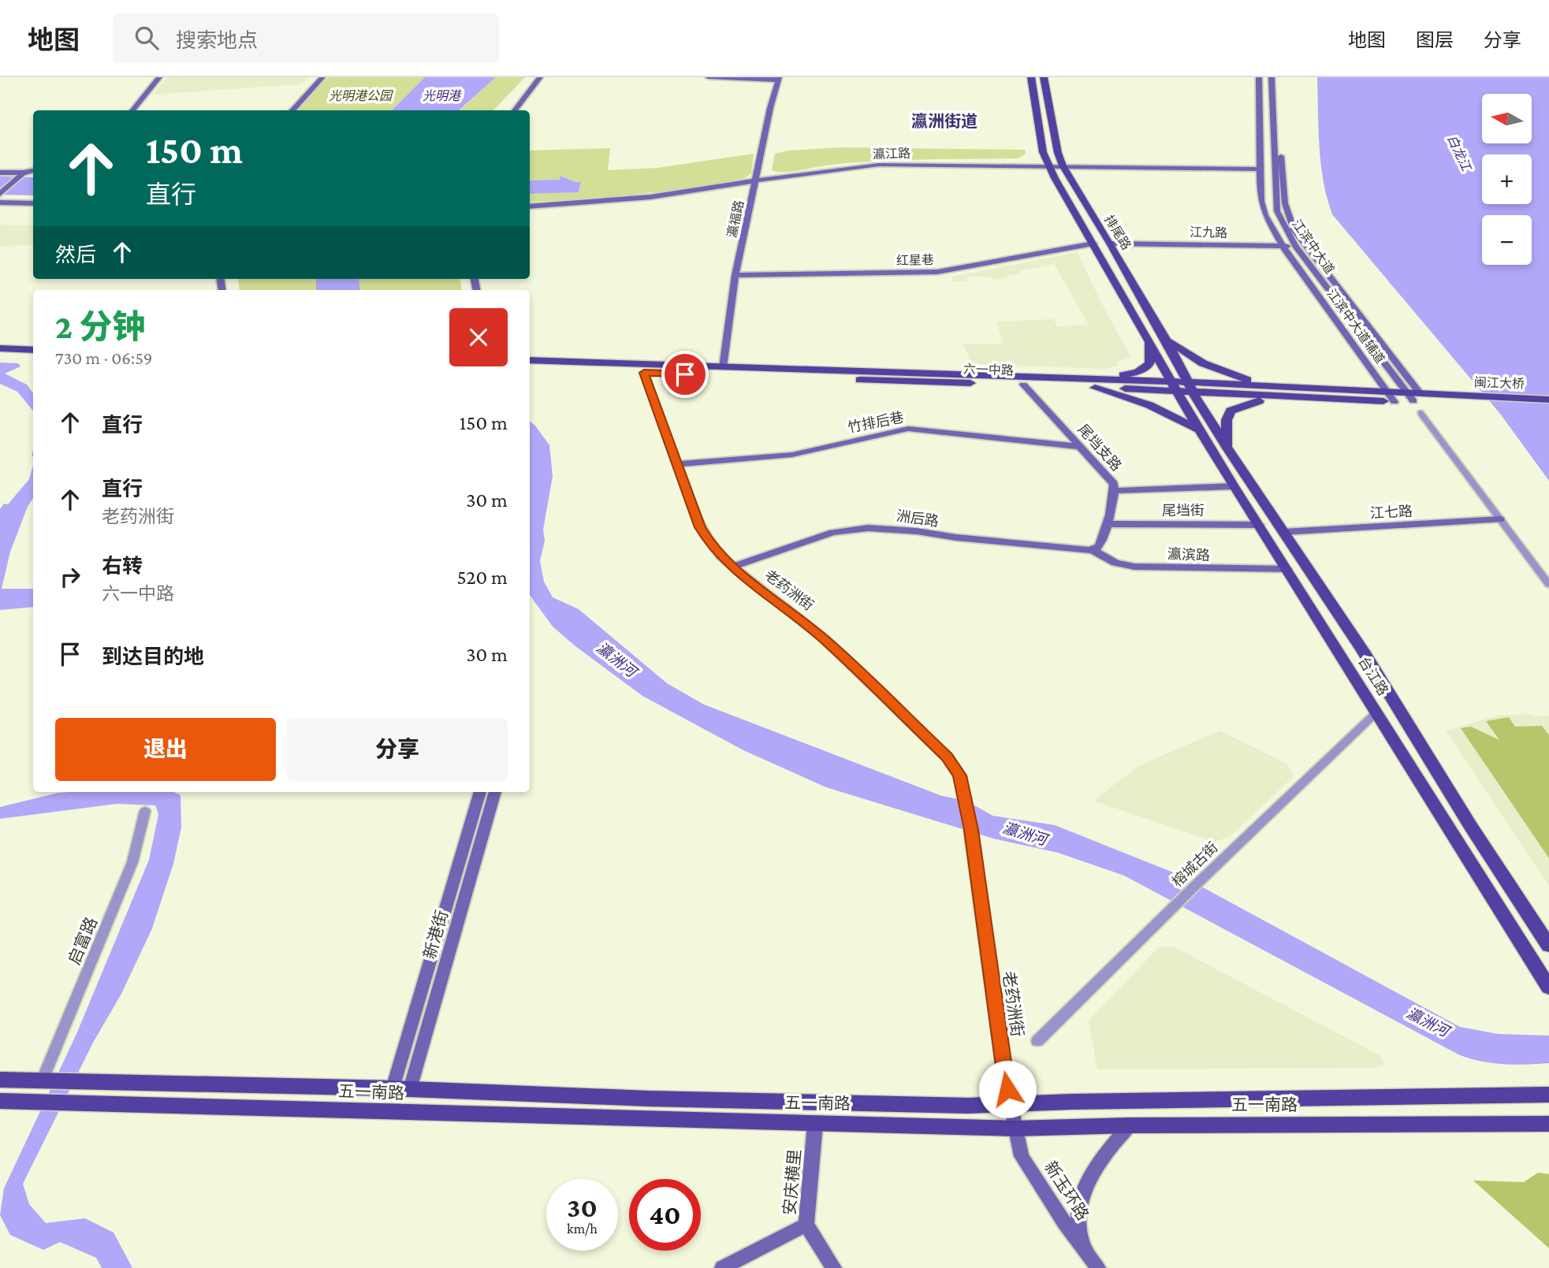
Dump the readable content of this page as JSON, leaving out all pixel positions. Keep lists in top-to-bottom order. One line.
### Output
{"streets":{"main road":["排尾路","六一中路","闽江大桥","台江路","五一南路"],"street":["瀛江路","瀛福路","江九路","江滨中大道","红星巷","江滨中大道辅道","竹排后巷","尾垱支路","尾垱街","江七路","洲后路","瀛滨路","老药洲街","榕城古街","新港街","启富路","安庆横里","新玉环路"]},"crossings":[["瀛江路","瀛福路"],["瀛江路","排尾路"],["瀛江路","江滨中大道辅道"],["瀛福路","红星巷"],["瀛福路","六一中路"],["排尾路","江九路"],["排尾路","红星巷"],["排尾路","六一中路"],["排尾路","台江路"],["江九路","江滨中大道"],["江九路","江滨中大道辅道"],["江滨中大道","六一中路"],["江滨中大道辅道","六一中路"],["六一中路","闽江大桥"],["六一中路","尾垱支路"],["六一中路","老药洲街"],["六一中路","台江路"],["竹排后巷","尾垱支路"],["竹排后巷","老药洲街"],["尾垱支路","尾垱街"],["尾垱支路","洲后路"],["尾垱支路","瀛滨路"],["尾垱街","台江路"],["江七路","台江路"],["洲后路","瀛滨路"],["洲后路","老药洲街"],["瀛滨路","台江路"],["老药洲街","五一南路"],["老药洲街","新玉环路"],["台江路","榕城古街"],["新港街","五一南路"],["启富路","五一南路"],["五一南路","安庆横里"],["五一南路","新玉环路"]],"districts":["瀛洲街道"],"water":["光明港","白龙江","瀛洲河"],"parks":["光明港公园"],"north":"left","page":{"header":"地图","search":"搜索地点","nav":["地图","图层","分享"],"map_buttons":["+","−"],"turn":["150 m","直行"],"then":"然后","heading":["2 分钟","730 m · 06:59"],"list":[{"name":"直行","value":"150 m"},{"name":"直行","note":"老药洲街","value":"30 m"},{"name":"右转","note":"六一中路","value":"520 m"},{"name":"到达目的地","value":"30 m"}],"buttons":["退出","分享"],"speed":"30 km/h","limit":"40"}}
